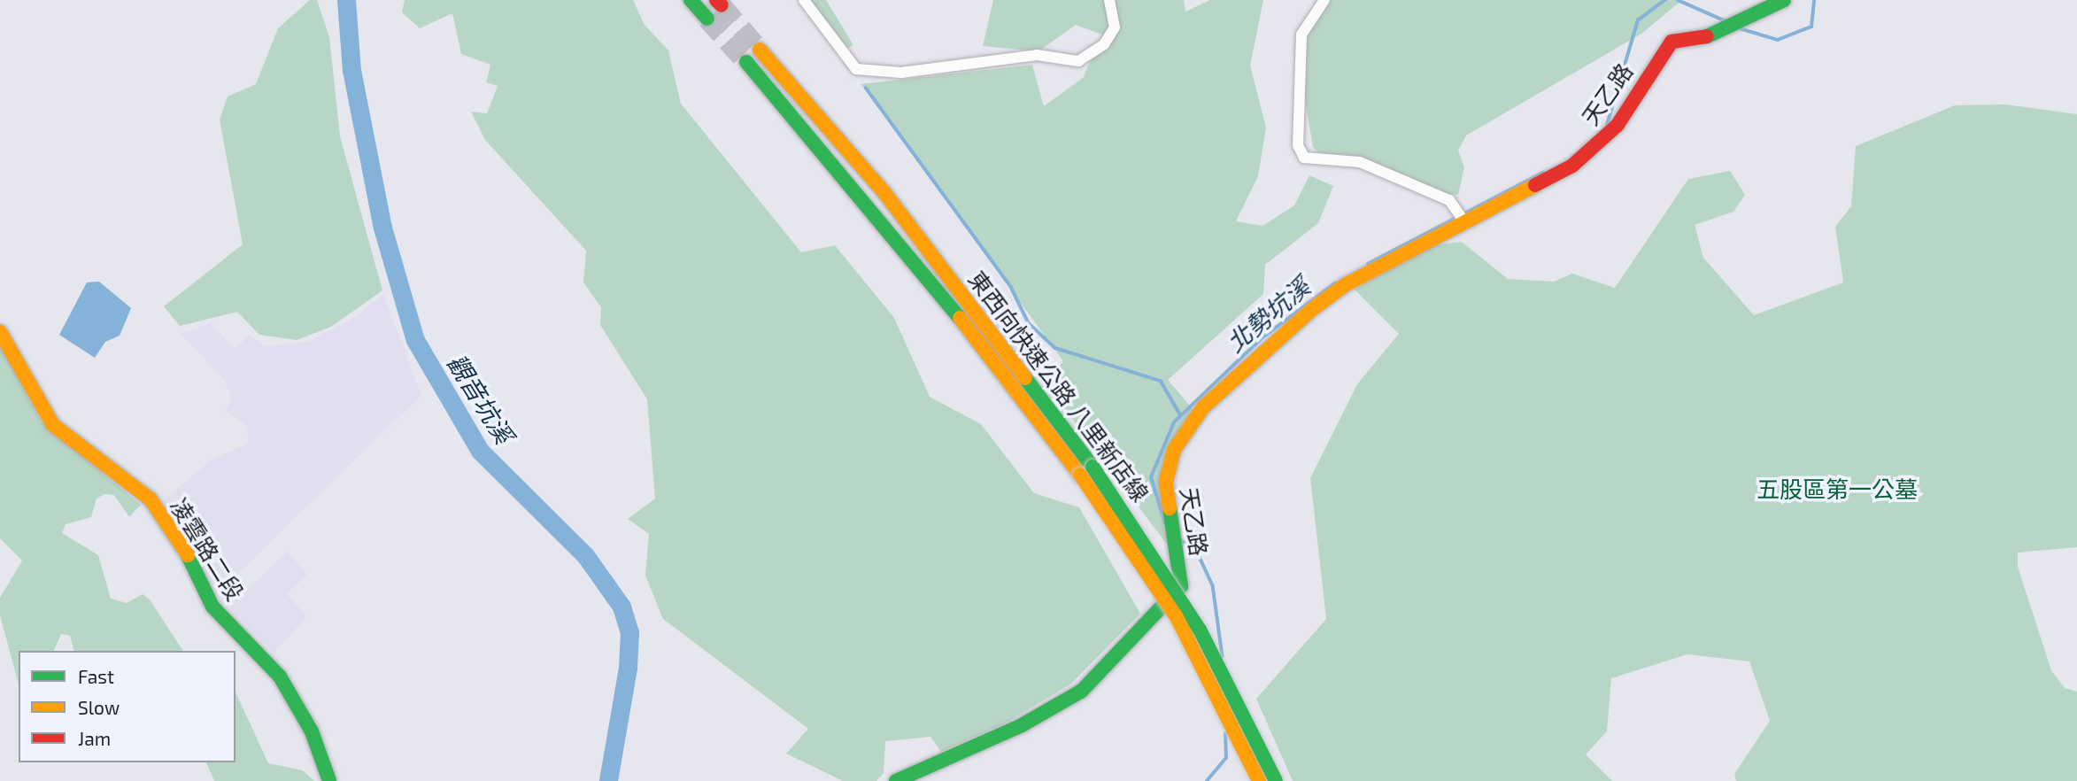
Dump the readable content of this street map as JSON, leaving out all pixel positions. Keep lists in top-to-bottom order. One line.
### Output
{"streets":{"main road":["天乙路","東西向快速公路 八里新店線","凌雲路二段"]},"water":["北勢坑溪","觀音坑溪"],"parks":["五股區第一公墓"],"legend":["Fast","Slow","Jam"]}
